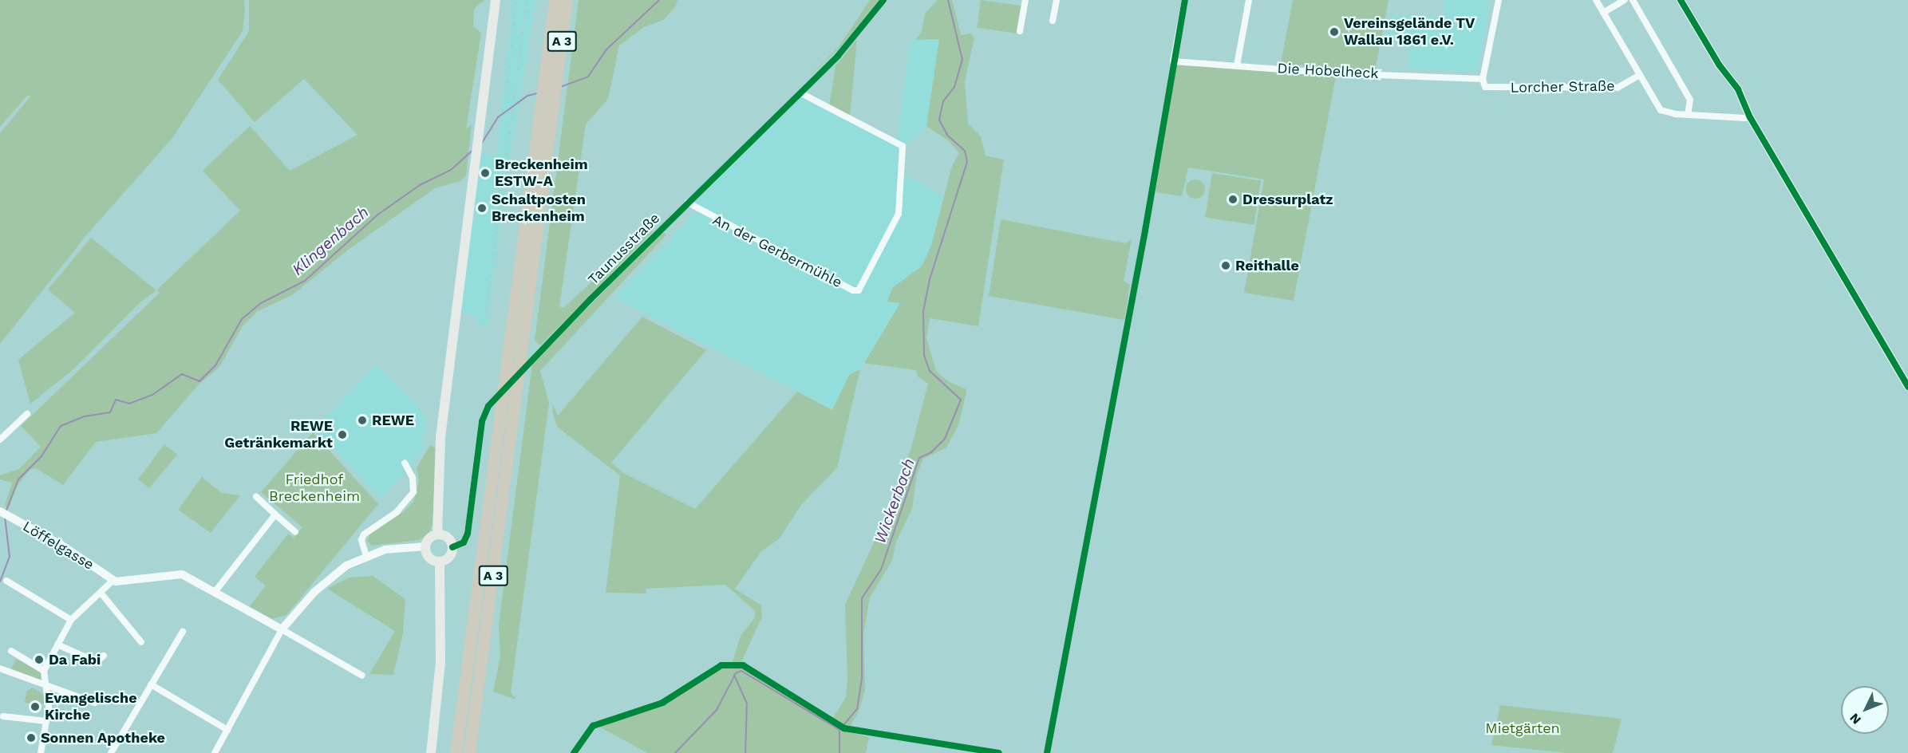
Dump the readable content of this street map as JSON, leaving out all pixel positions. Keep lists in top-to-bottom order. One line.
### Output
{"streets":{"highway":["A 3"],"street":["Die Hobelheck","Lorcher Straße","Taunusstraße","An der Gerbermühle","Löffelgasse"]},"crossings":[["Die Hobelheck","Lorcher Straße"],["Taunusstraße","An der Gerbermühle"]],"water":["Klingenbach","Wickerbach"],"parks":["Friedhof Breckenheim","Mietgärten"],"places":["Vereinsgelände TV Wallau 1861 e.V.","Breckenheim ESTW-A","Dressurplatz","Schaltposten Breckenheim","Reithalle","REWE","REWE Getränkemarkt","Da Fabi","Evangelische Kirche","Sonnen Apotheke"],"north":"bottom left"}
